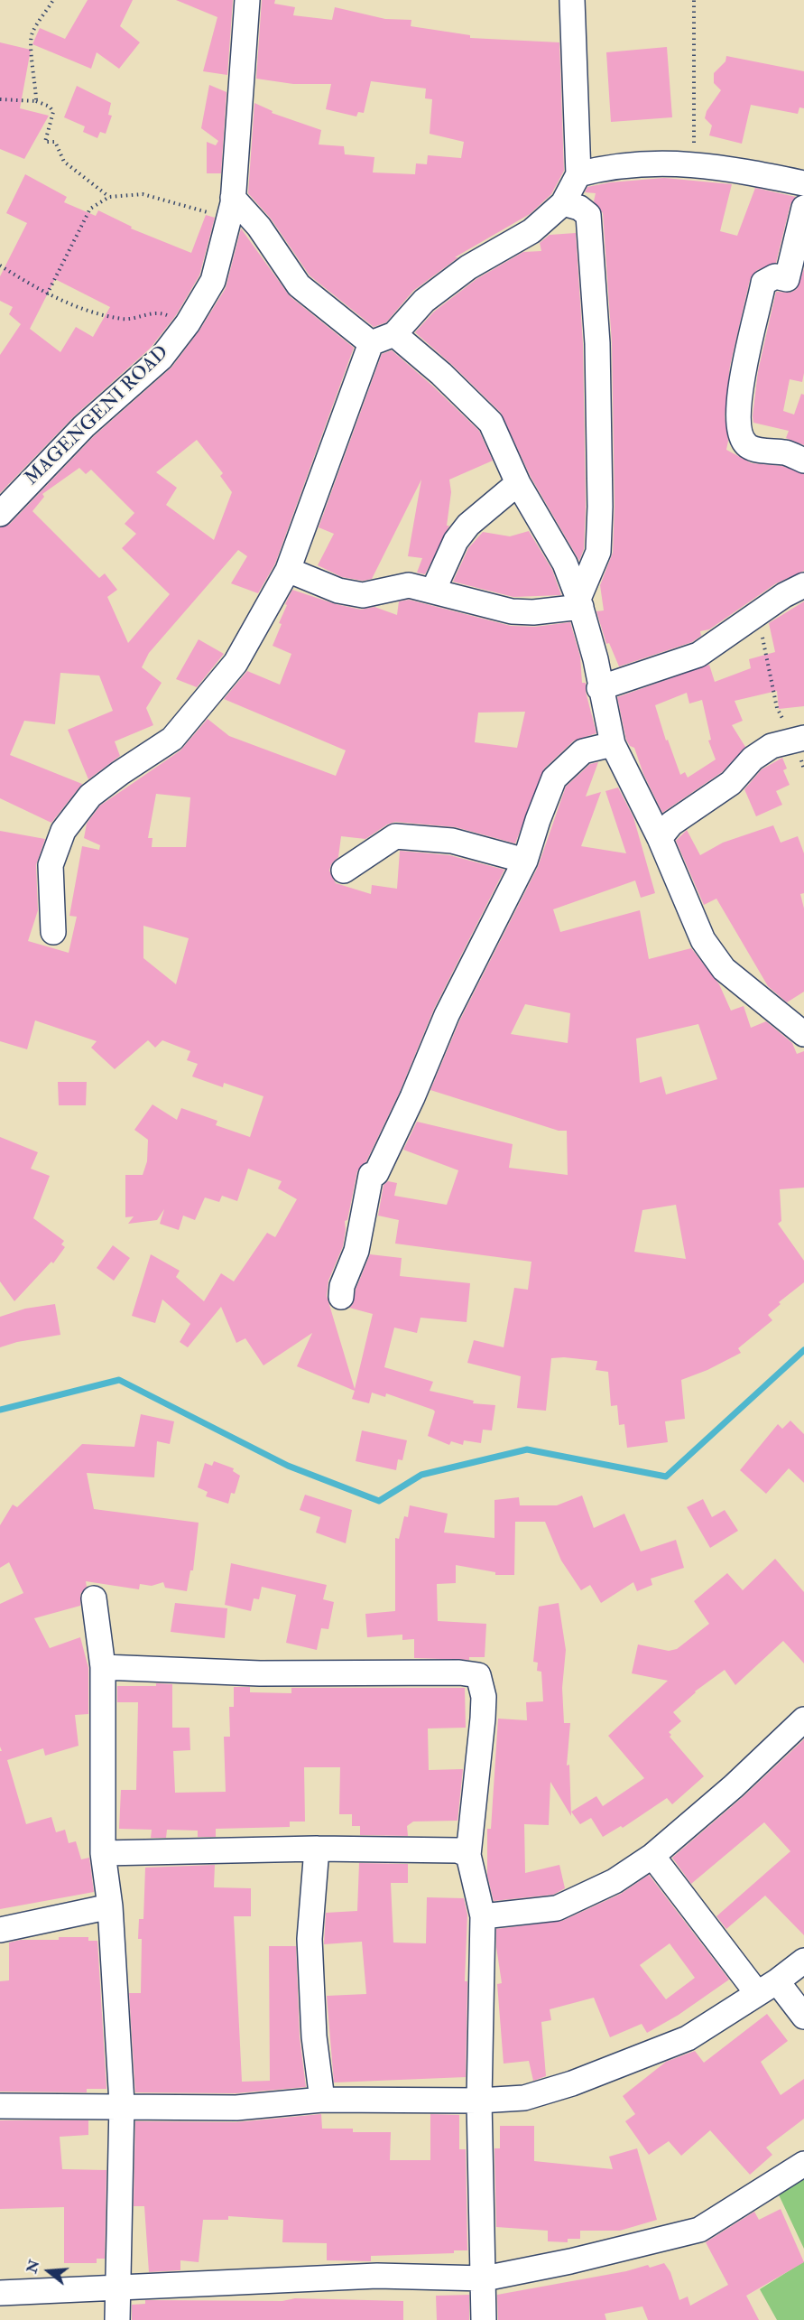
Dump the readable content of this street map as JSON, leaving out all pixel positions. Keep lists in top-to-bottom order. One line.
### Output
{"streets":{"street":["MAGENGENI ROAD"]},"north":"left"}
